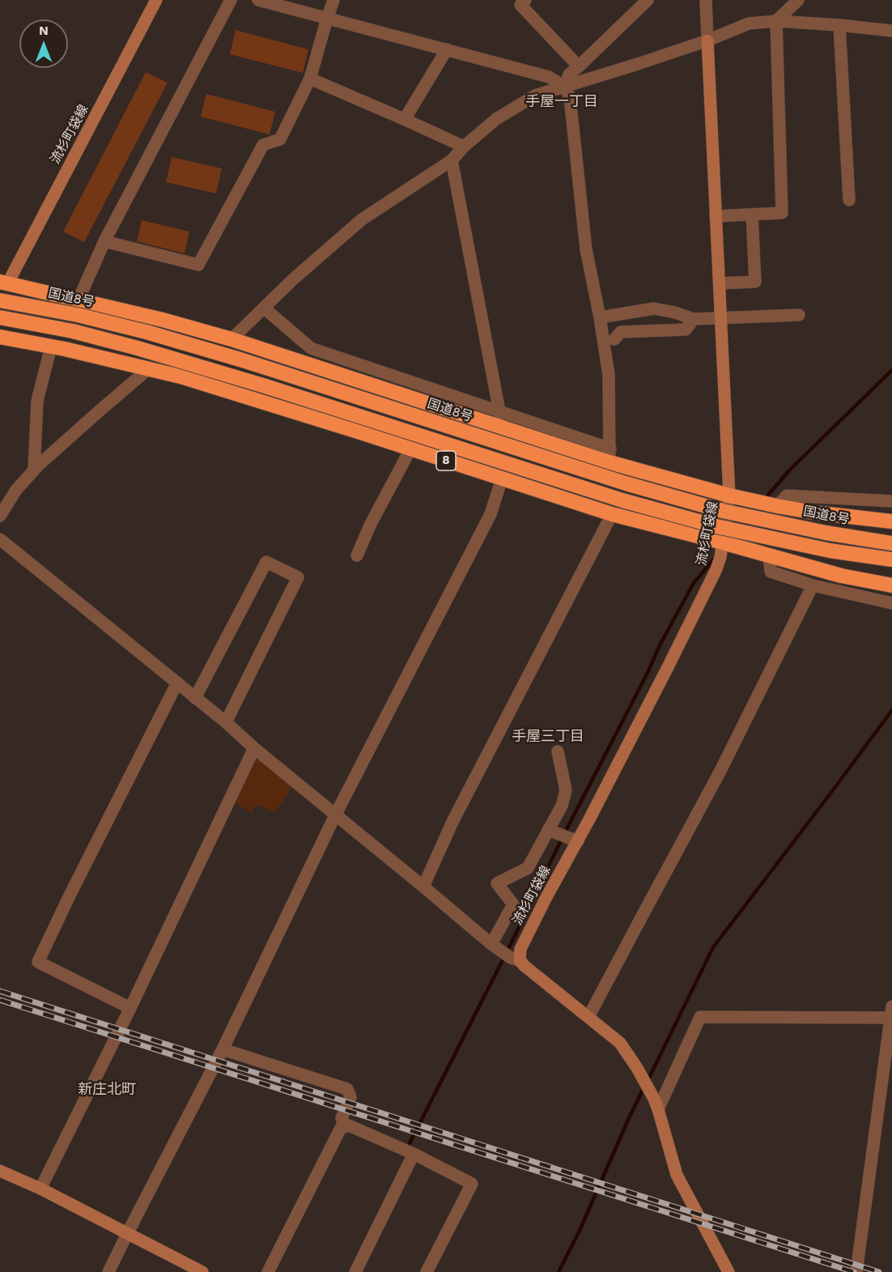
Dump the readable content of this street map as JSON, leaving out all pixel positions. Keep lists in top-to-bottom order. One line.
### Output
{"streets":{"highway":["国道8号","8"],"main road":["流杉町袋線"]},"crossings":[["流杉町袋線","8"]],"districts":["手屋一丁目","手屋三丁目","新庄北町"],"north":"top"}
